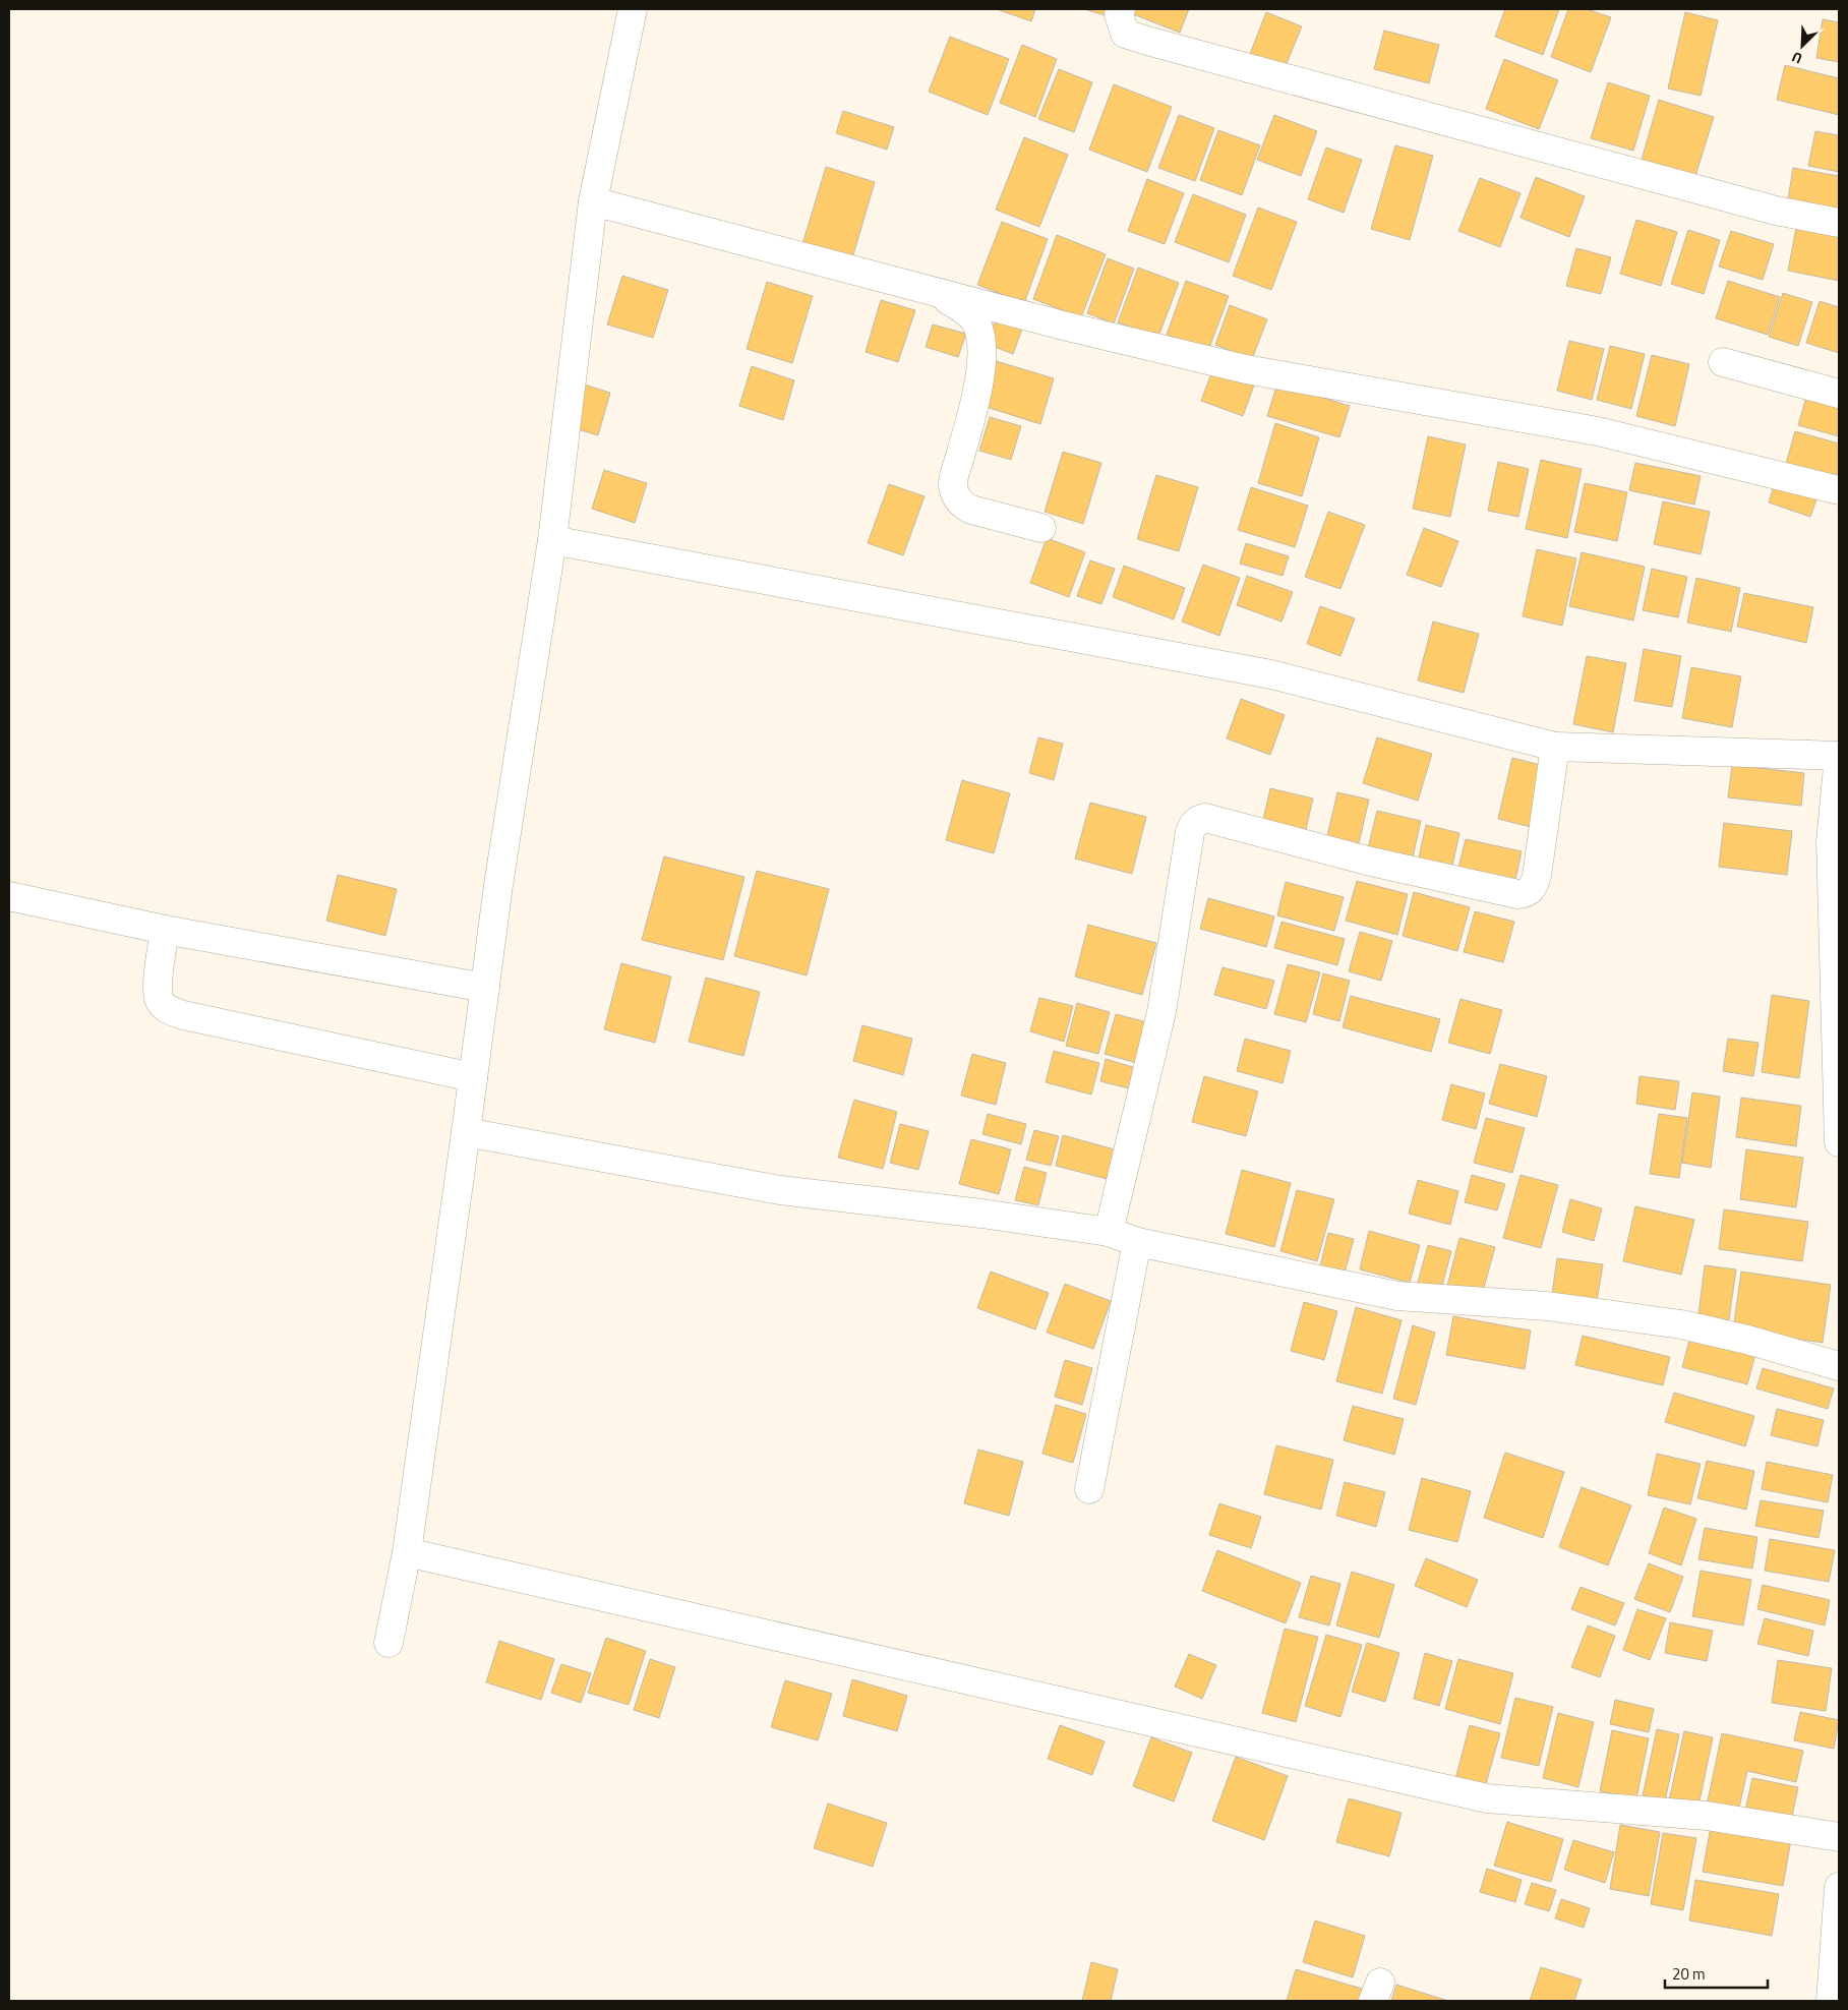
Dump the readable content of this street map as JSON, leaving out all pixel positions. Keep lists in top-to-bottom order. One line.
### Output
{"scale_bar":"20 m","north":"bottom left"}
